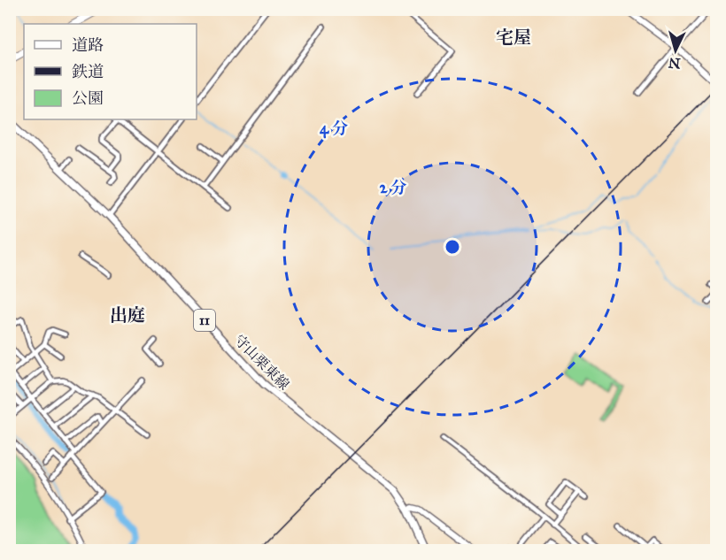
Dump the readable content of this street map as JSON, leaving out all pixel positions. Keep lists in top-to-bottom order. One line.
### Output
{"streets":{"main road":["11","守山栗東線"]},"districts":["宅屋","出庭"],"legend":["道路","鉄道","公園"],"north":"bottom","rings":["4 分","2 分"]}
